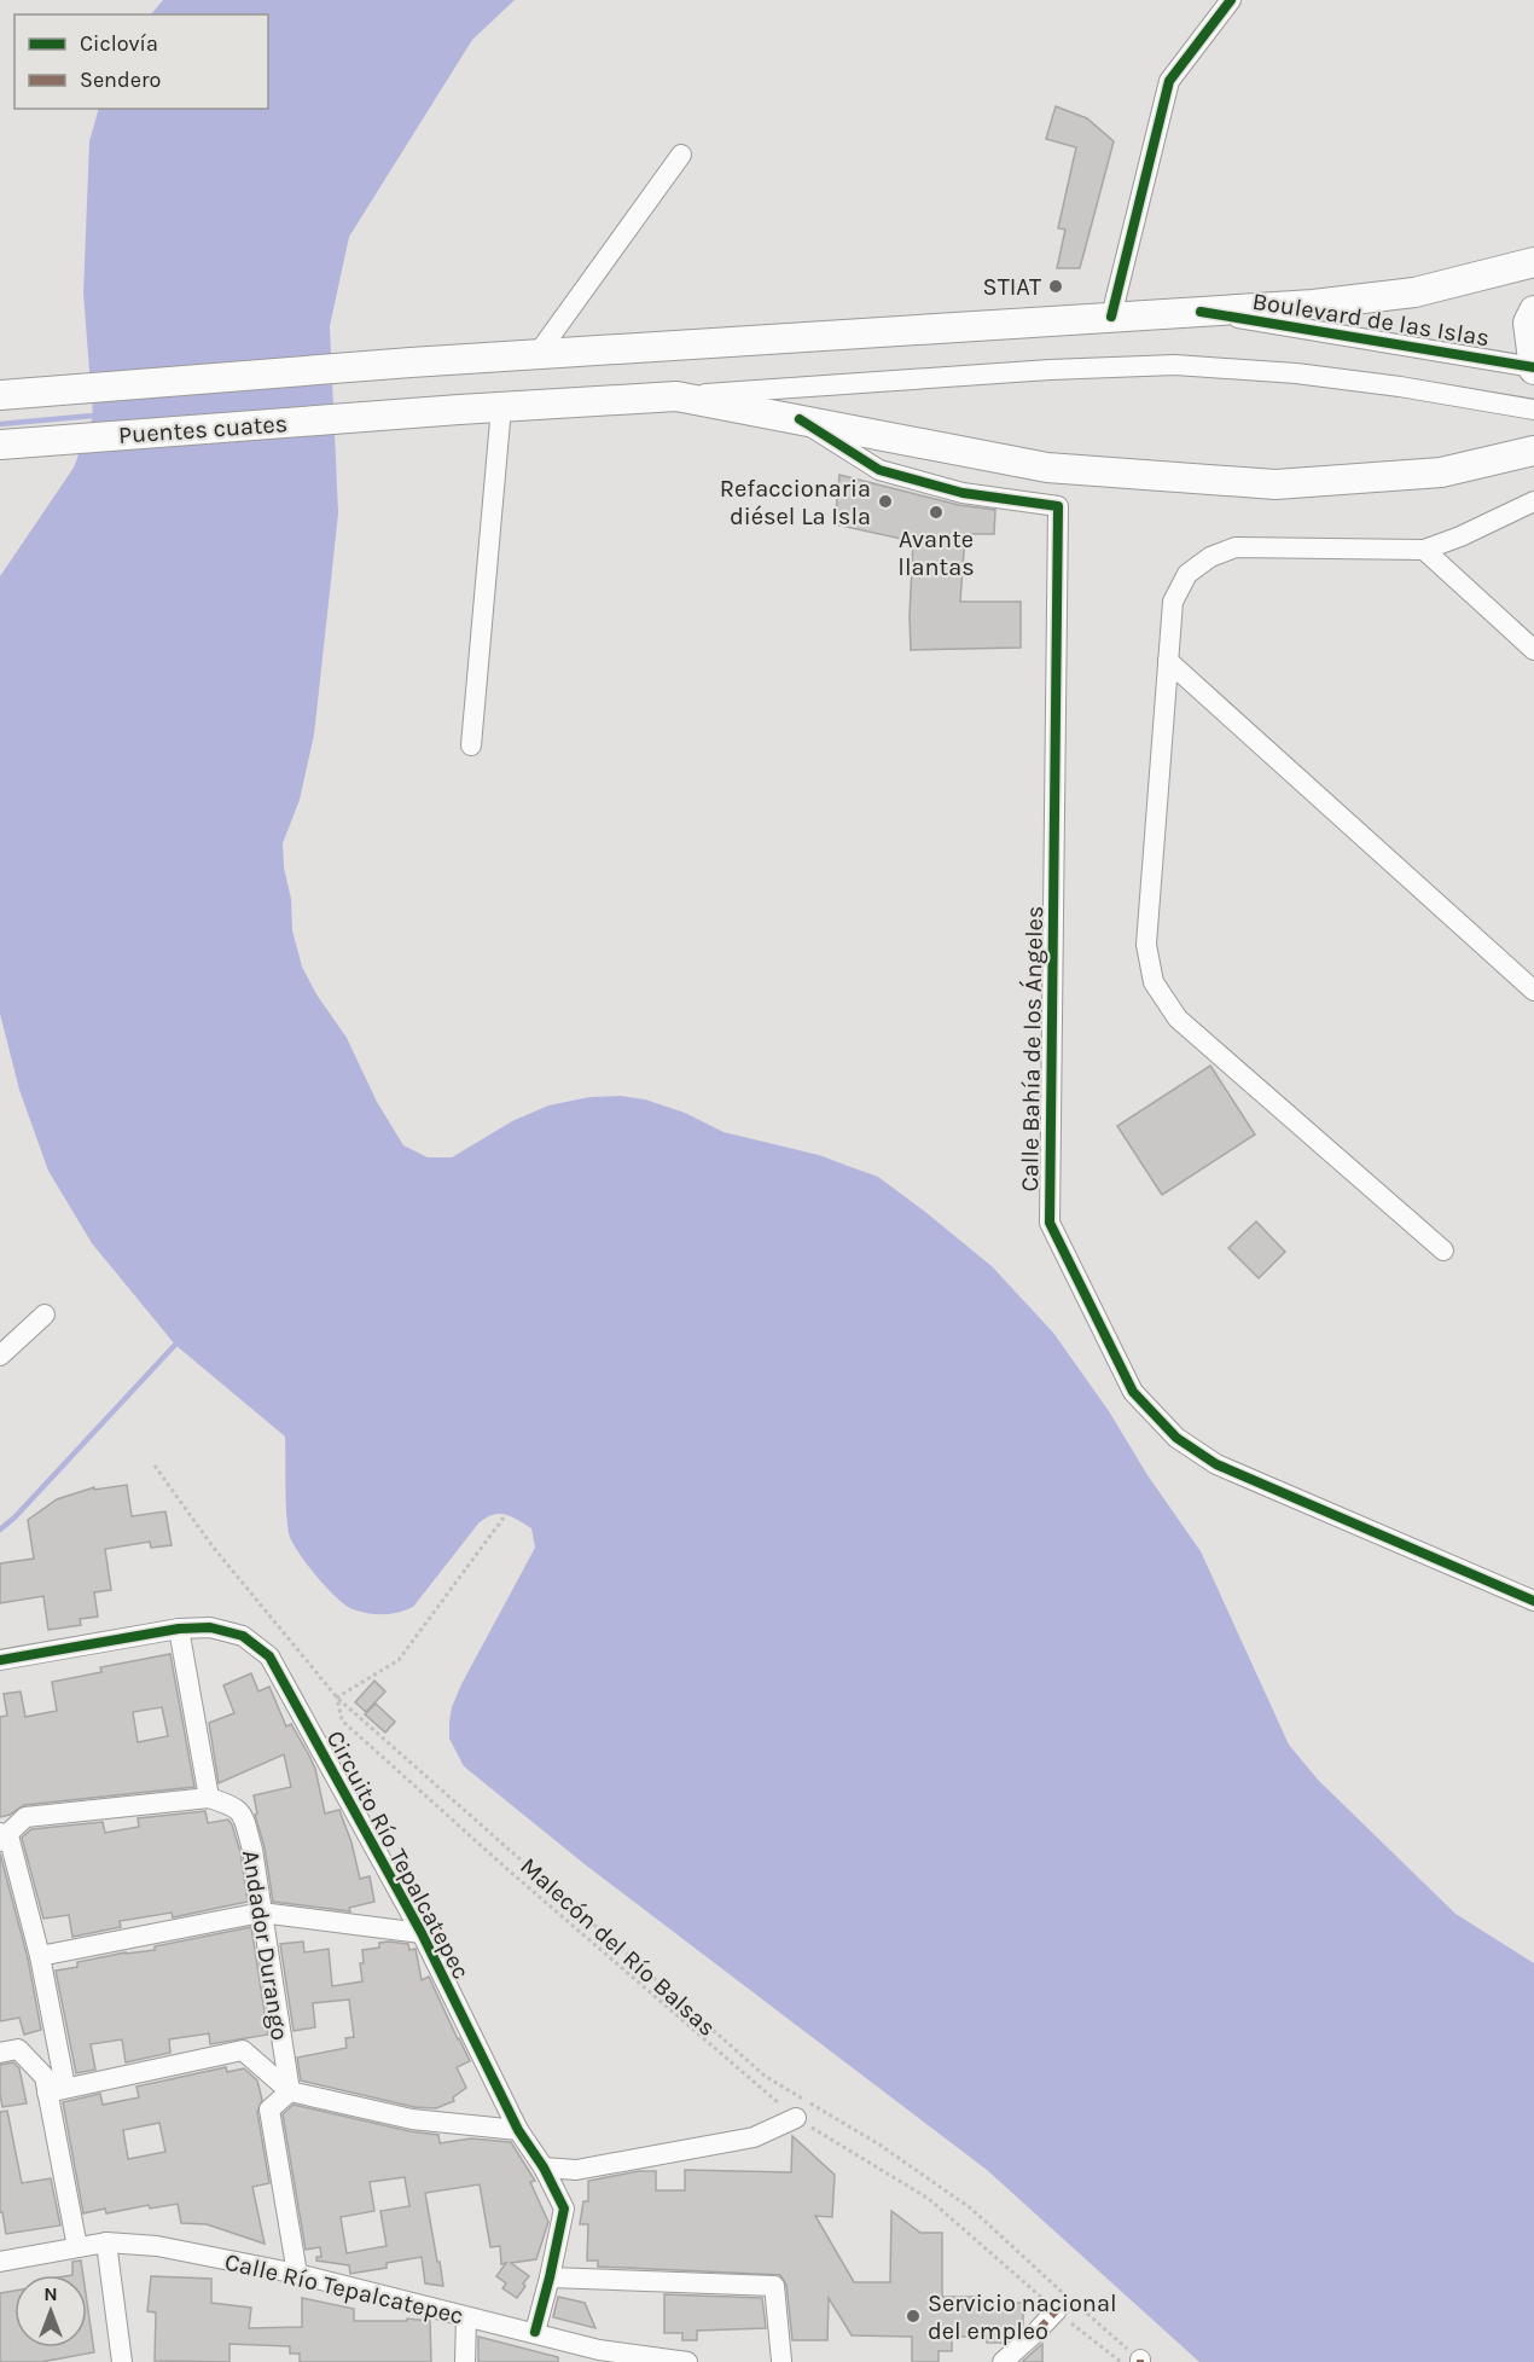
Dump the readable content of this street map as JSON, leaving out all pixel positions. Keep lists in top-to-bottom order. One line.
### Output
{"streets":{"highway":["Puentes cuates"],"street":["Boulevard de las Islas","Calle Bahía de los Ángeles","Circuito Río Tepalcatepec","Andador Durango","Calle Río Tepalcatepec"],"path":["Malecón del Río Balsas"]},"crossings":[["Boulevard de las Islas","Puentes cuates"],["Puentes cuates","Calle Bahía de los Ángeles"],["Circuito Río Tepalcatepec","Calle Río Tepalcatepec"]],"places":["STIAT","Refaccionaria diésel La Isla","Avante llantas","Servicio nacional del empleo"],"legend":["Ciclovía","Sendero"],"north":"top"}
